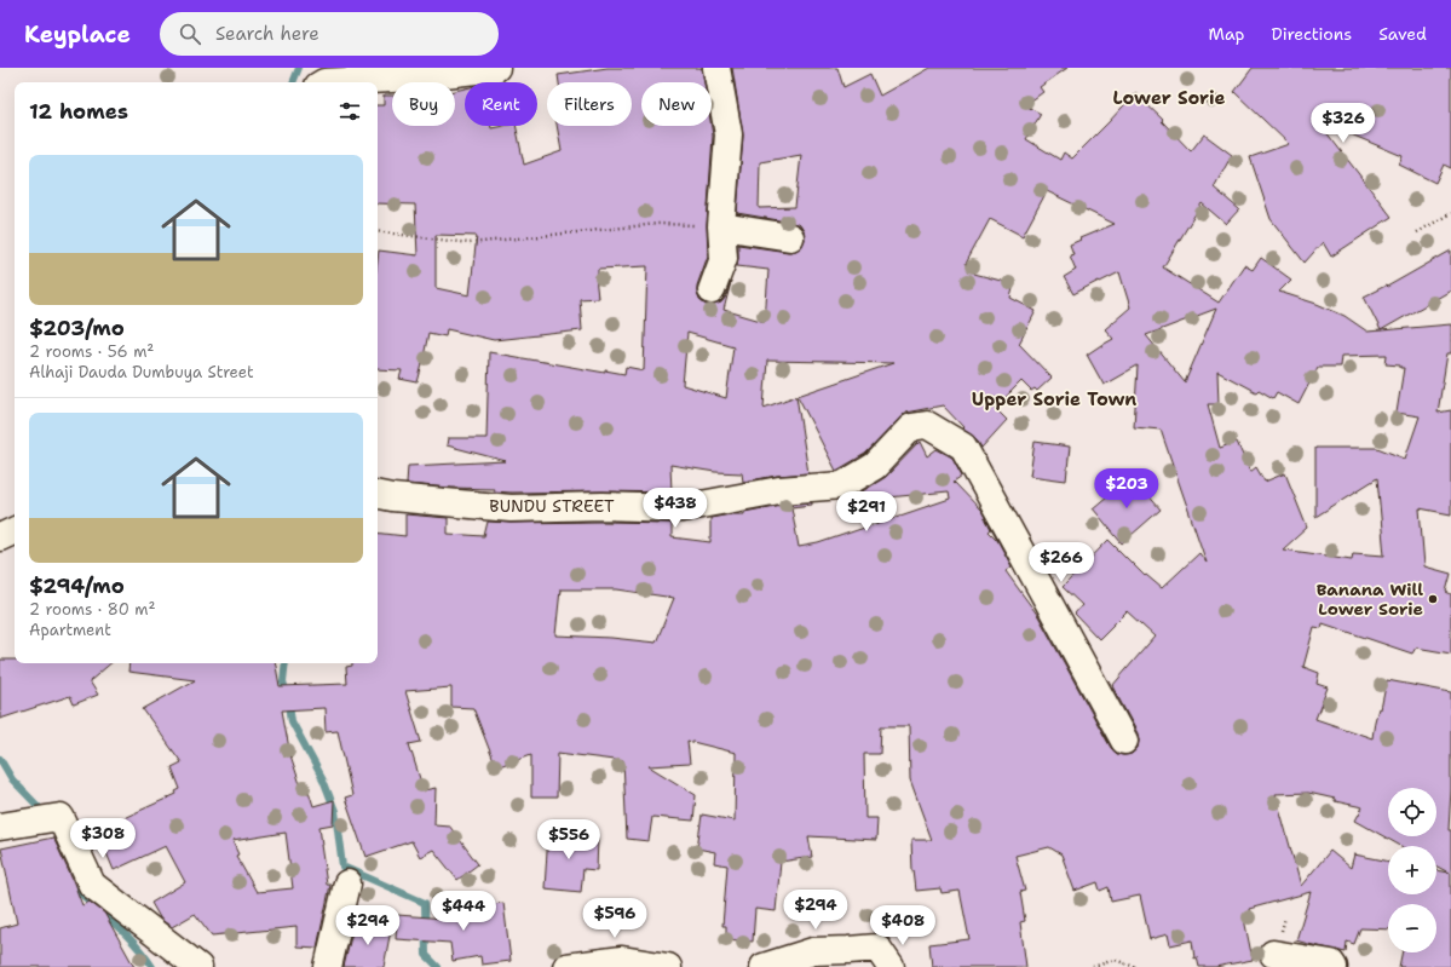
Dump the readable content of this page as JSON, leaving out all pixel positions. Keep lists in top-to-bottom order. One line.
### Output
{"streets":{"street":["BUNDU STREET"]},"districts":["Lower Sorie","Upper Sorie Town"],"places":["Banana Will Lower Sorie"],"page":{"header":"Keyplace","search":"Search here","nav":["Map","Directions","Saved"],"chip":["Buy","Rent","Filters","New"],"heading":"12 homes","price":["$326","$203","$438","$291","$266","$308","$556","$294","$444","$596","$294","$408"],"list":[{"name":"$203/mo","note":"2 rooms · 56 m² · Alhaji Dauda Dumbuya Street"},{"name":"$294/mo","note":"2 rooms · 80 m² · Apartment"}],"map_buttons":["+","−"]}}
